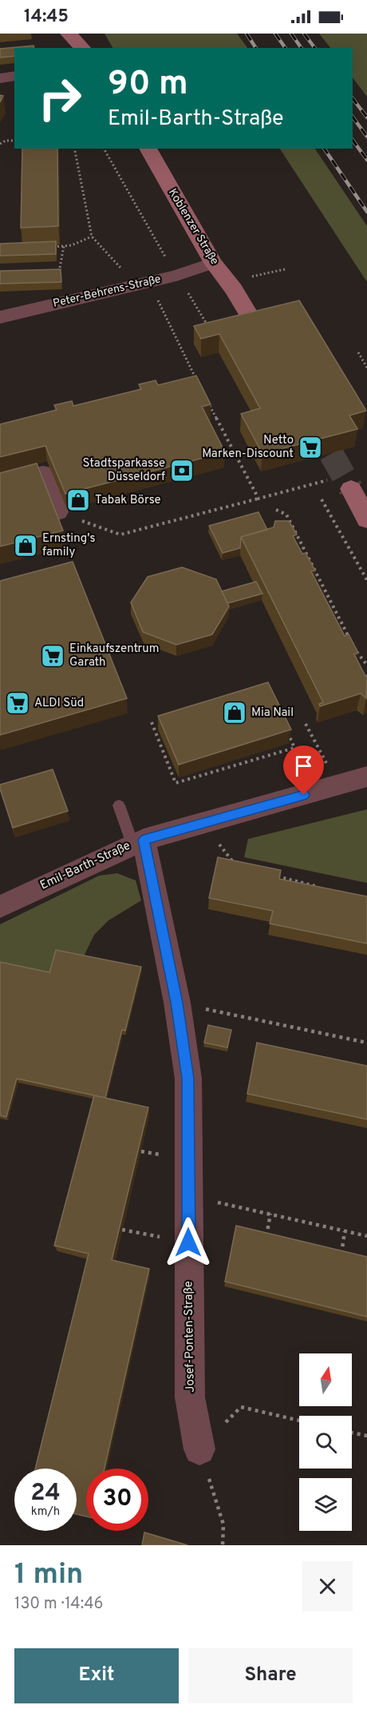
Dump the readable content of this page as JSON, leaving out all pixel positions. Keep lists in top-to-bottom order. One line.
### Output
{"streets":{"main road":["Koblenzer Straße"],"street":["Peter-Behrens-Straße","Emil-Barth-Straße","Josef-Ponten-Straße"]},"crossings":[["Koblenzer Straße","Peter-Behrens-Straße"],["Emil-Barth-Straße","Josef-Ponten-Straße"]],"places":{"supermarket":["Netto Marken-Discount","Einkaufszentrum Garath","ALDI Süd"],"bank":["Stadtsparkasse Düsseldorf"],"shop":["Tabak Börse","Ernsting's family","Mia Nail"]},"north":"top","page":{"status":"14:45","turn":["90 m","Emil-Barth-Straße"],"speed":"24 km/h","limit":"30","heading":["1 min","130 m · 14:46"],"buttons":["Exit","Share"]}}
